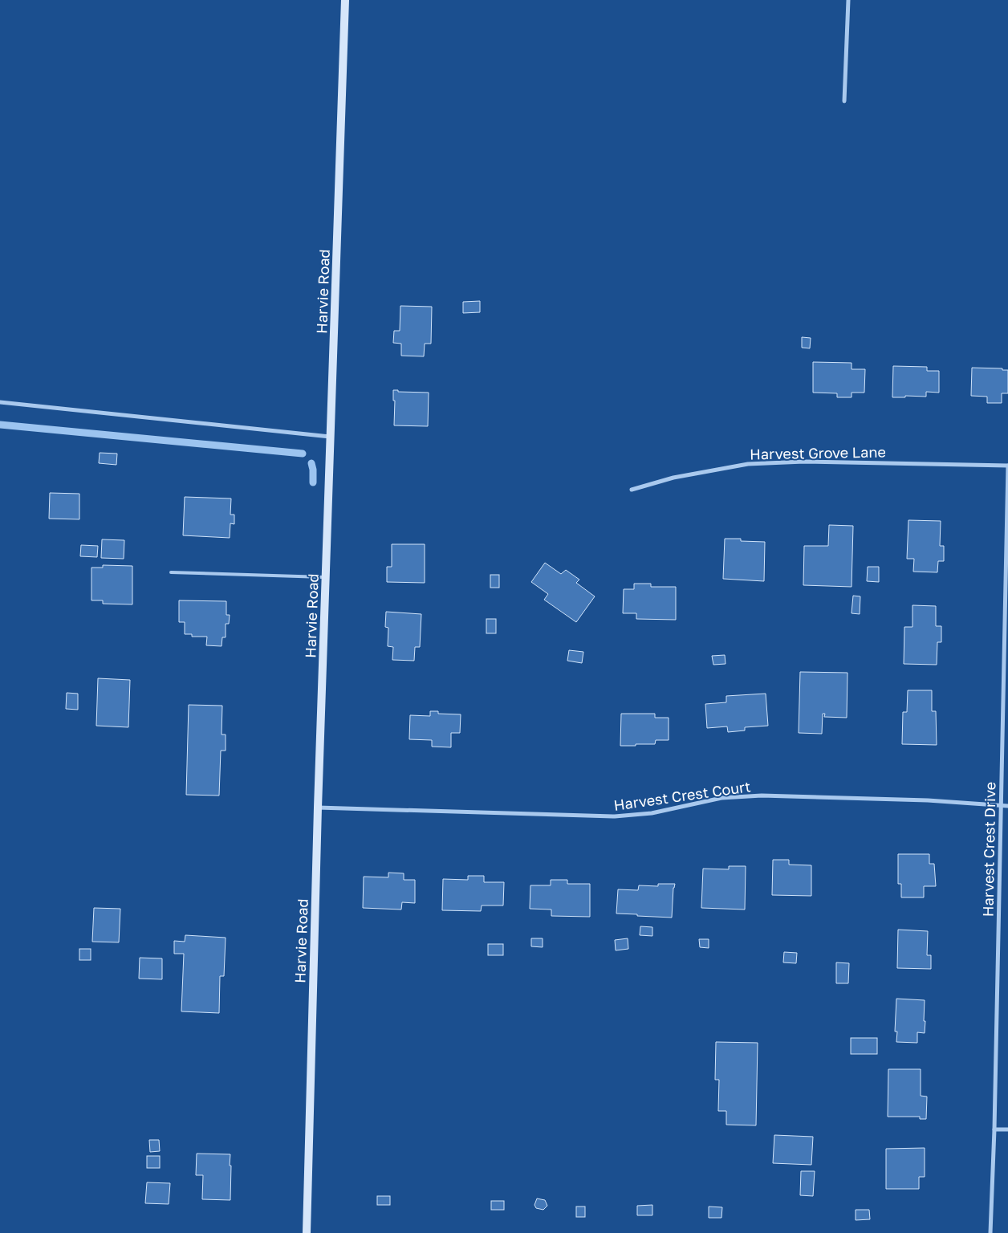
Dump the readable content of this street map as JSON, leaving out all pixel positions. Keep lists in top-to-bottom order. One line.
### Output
{"streets":{"street":["Harvie Road","Harvest Grove Lane","Harvest Crest Court","Harvest Crest Drive"]},"crossings":[["Harvie Road","Harvest Crest Court"],["Harvest Grove Lane","Harvest Crest Drive"],["Harvest Crest Court","Harvest Crest Drive"]]}
